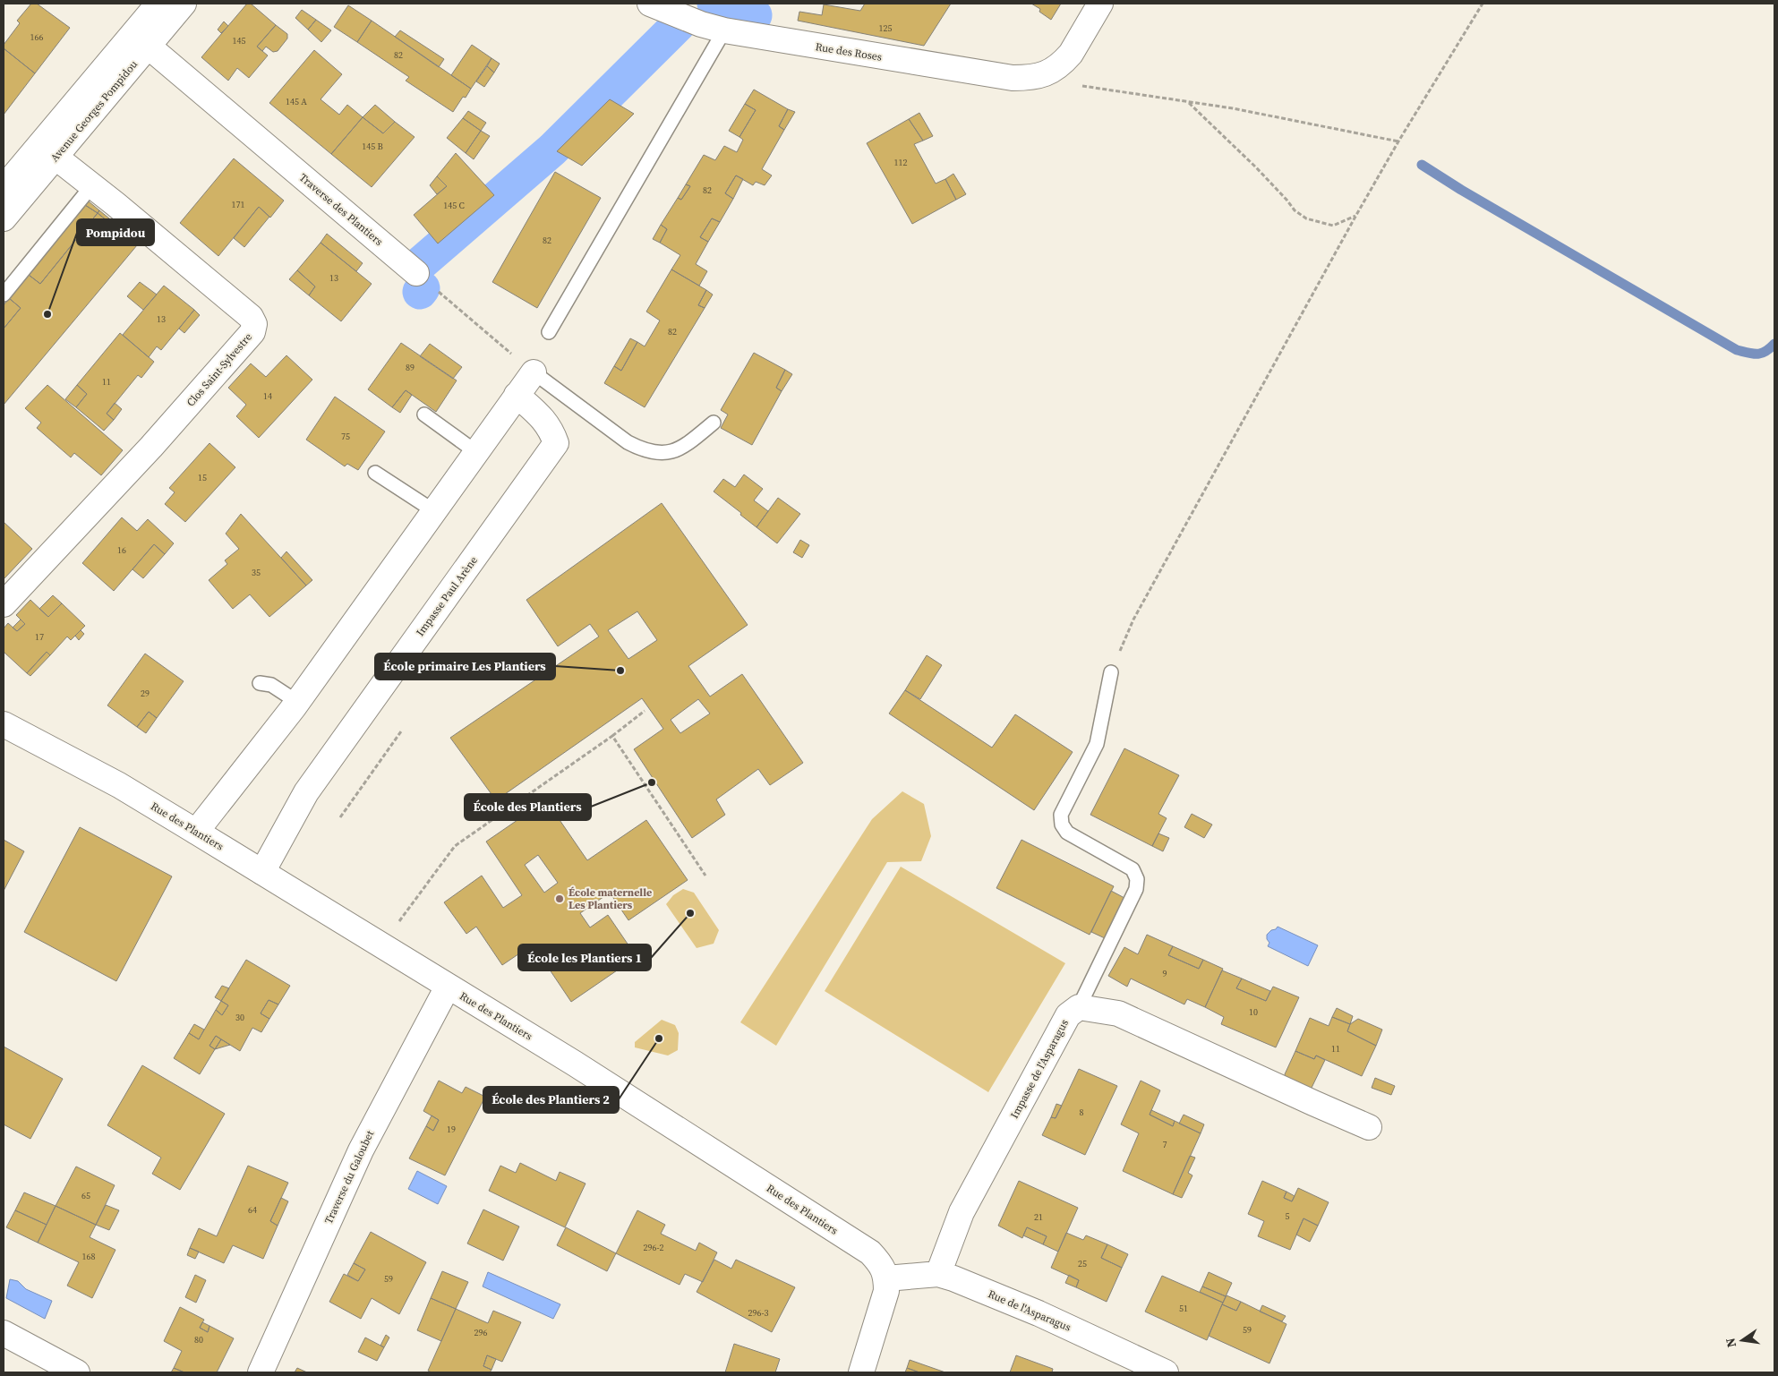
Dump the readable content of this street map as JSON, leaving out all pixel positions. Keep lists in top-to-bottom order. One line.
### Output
{"streets":{"street":["Rue des Roses","Avenue Georges Pompidou","Traverse des Plantiers","Clos Saint-Sylvestre","Impasse Paul Arène","Rue des Plantiers","Impasse de l'Asparagus","Traverse du Galoubet","Rue de l'Asparagus"]},"crossings":[["Avenue Georges Pompidou","Traverse des Plantiers"],["Avenue Georges Pompidou","Clos Saint-Sylvestre"],["Impasse Paul Arène","Rue des Plantiers"],["Rue des Plantiers","Traverse du Galoubet"],["Rue des Plantiers","Rue de l'Asparagus"],["Impasse de l'Asparagus","Rue de l'Asparagus"]],"places":["Pompidou","École primaire Les Plantiers","École des Plantiers","École maternelle Les Plantiers","École les Plantiers 1","École des Plantiers 2"],"house_numbers":["125","166","145","82","145 A","145 B","112","82","171","145 C","82","13","13","82","89","11","14","75","15","16","35","17","29","9","10","30","11","8","19","7","65","64","5","21","296-2","168","25","59","51","296-3","59","296","80"],"north":"left"}
